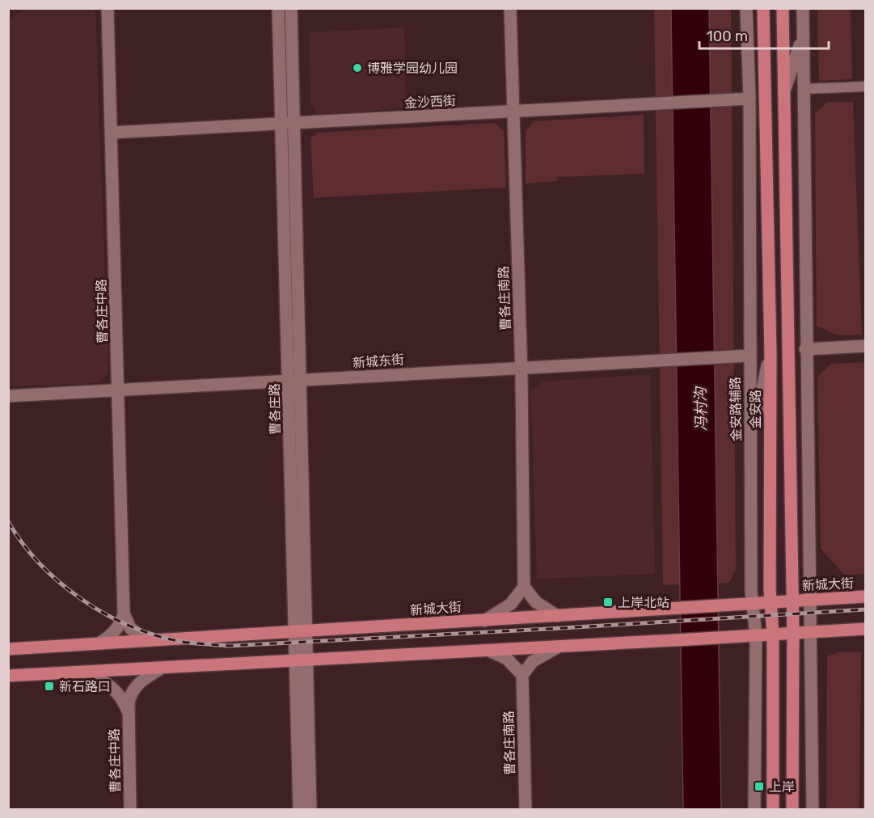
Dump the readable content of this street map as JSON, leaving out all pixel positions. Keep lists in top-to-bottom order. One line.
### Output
{"streets":{"main road":["金安路","新城大街"],"street":["金沙西街","曹各庄南路","曹各庄中路","新城东街","曹各庄路","金安路辅路"]},"crossings":[["金沙西街","曹各庄南路"],["金沙西街","曹各庄中路"],["金沙西街","曹各庄路"],["金沙西街","金安路辅路"],["曹各庄南路","新城东街"],["曹各庄中路","新城东街"],["新城东街","曹各庄路"],["新城东街","金安路辅路"],["曹各庄路","新城大街"],["金安路辅路","新城大街"],["金安路","新城大街"]],"water":["冯村沟"],"places":{"other":["博雅学园幼儿园"],"transit":["上岸北站","新石路口","上岸"]},"scale_bar":"100 m"}
